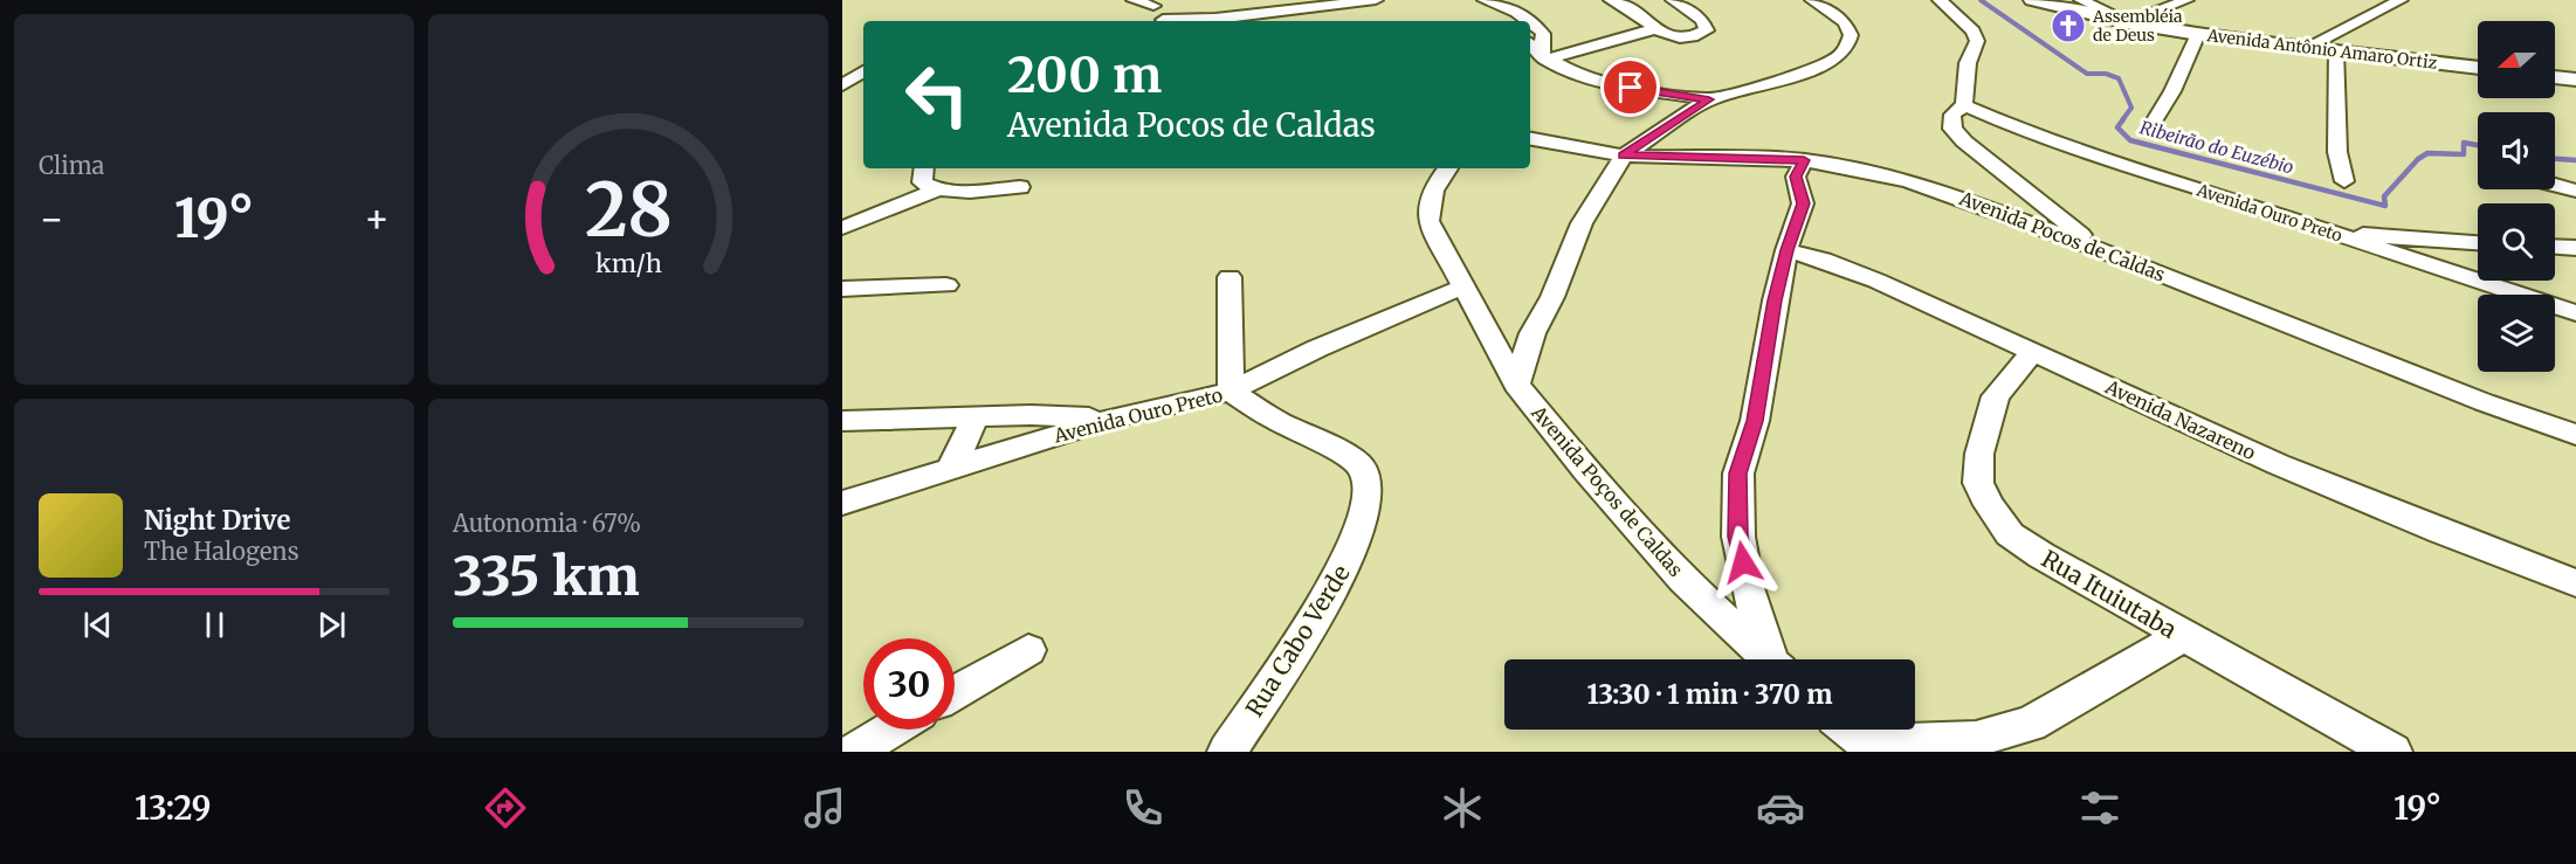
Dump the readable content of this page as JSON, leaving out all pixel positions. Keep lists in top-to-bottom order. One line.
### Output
{"streets":{"street":["Avenida Antônio Amaro Ortiz","Avenida Ouro Preto","Avenida Pocos de Caldas","Avenida Nazareno","Avenida Poços de Caldas","Rua Ituiutaba","Rua Cabo Verde"]},"crossings":[["Avenida Ouro Preto","Avenida Poços de Caldas"],["Avenida Ouro Preto","Rua Cabo Verde"],["Avenida Nazareno","Rua Ituiutaba"]],"water":["Ribeirão do Euzébio"],"places":{"church":["Assembléia de Deus"]},"north":"left","page":{"tile":["Clima",["Autonomia · 67%","335 km"]],"turn":["200 m","Avenida Pocos de Caldas"],"heat":["−","19°","+"],"song":["Night Drive","The Halogens"],"limit":"30","trip":"13:30 · 1 min · 370 m","tabs":["13:29","19°"],"gauge":["28","km/h"]}}
